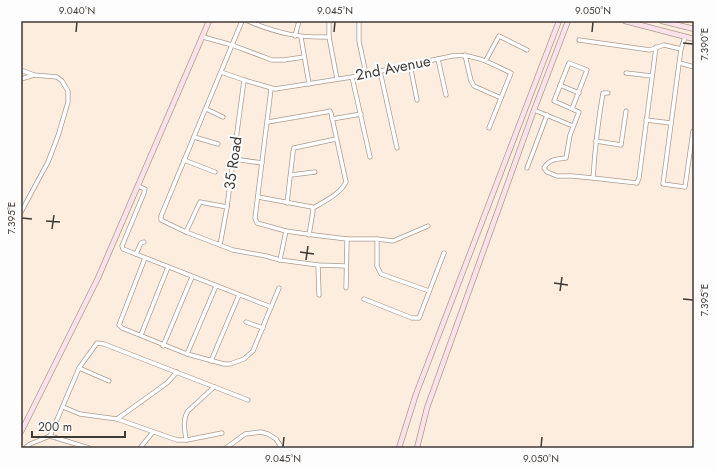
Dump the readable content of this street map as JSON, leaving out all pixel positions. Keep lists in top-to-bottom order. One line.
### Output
{"streets":{"street":["2nd Avenue","35 Road"]},"crossings":[["2nd Avenue","35 Road"]],"scale_bar":"200 m","coordinates":["9.040°N","9.045°N","9.050°N","7.390°E","7.395°E"]}
